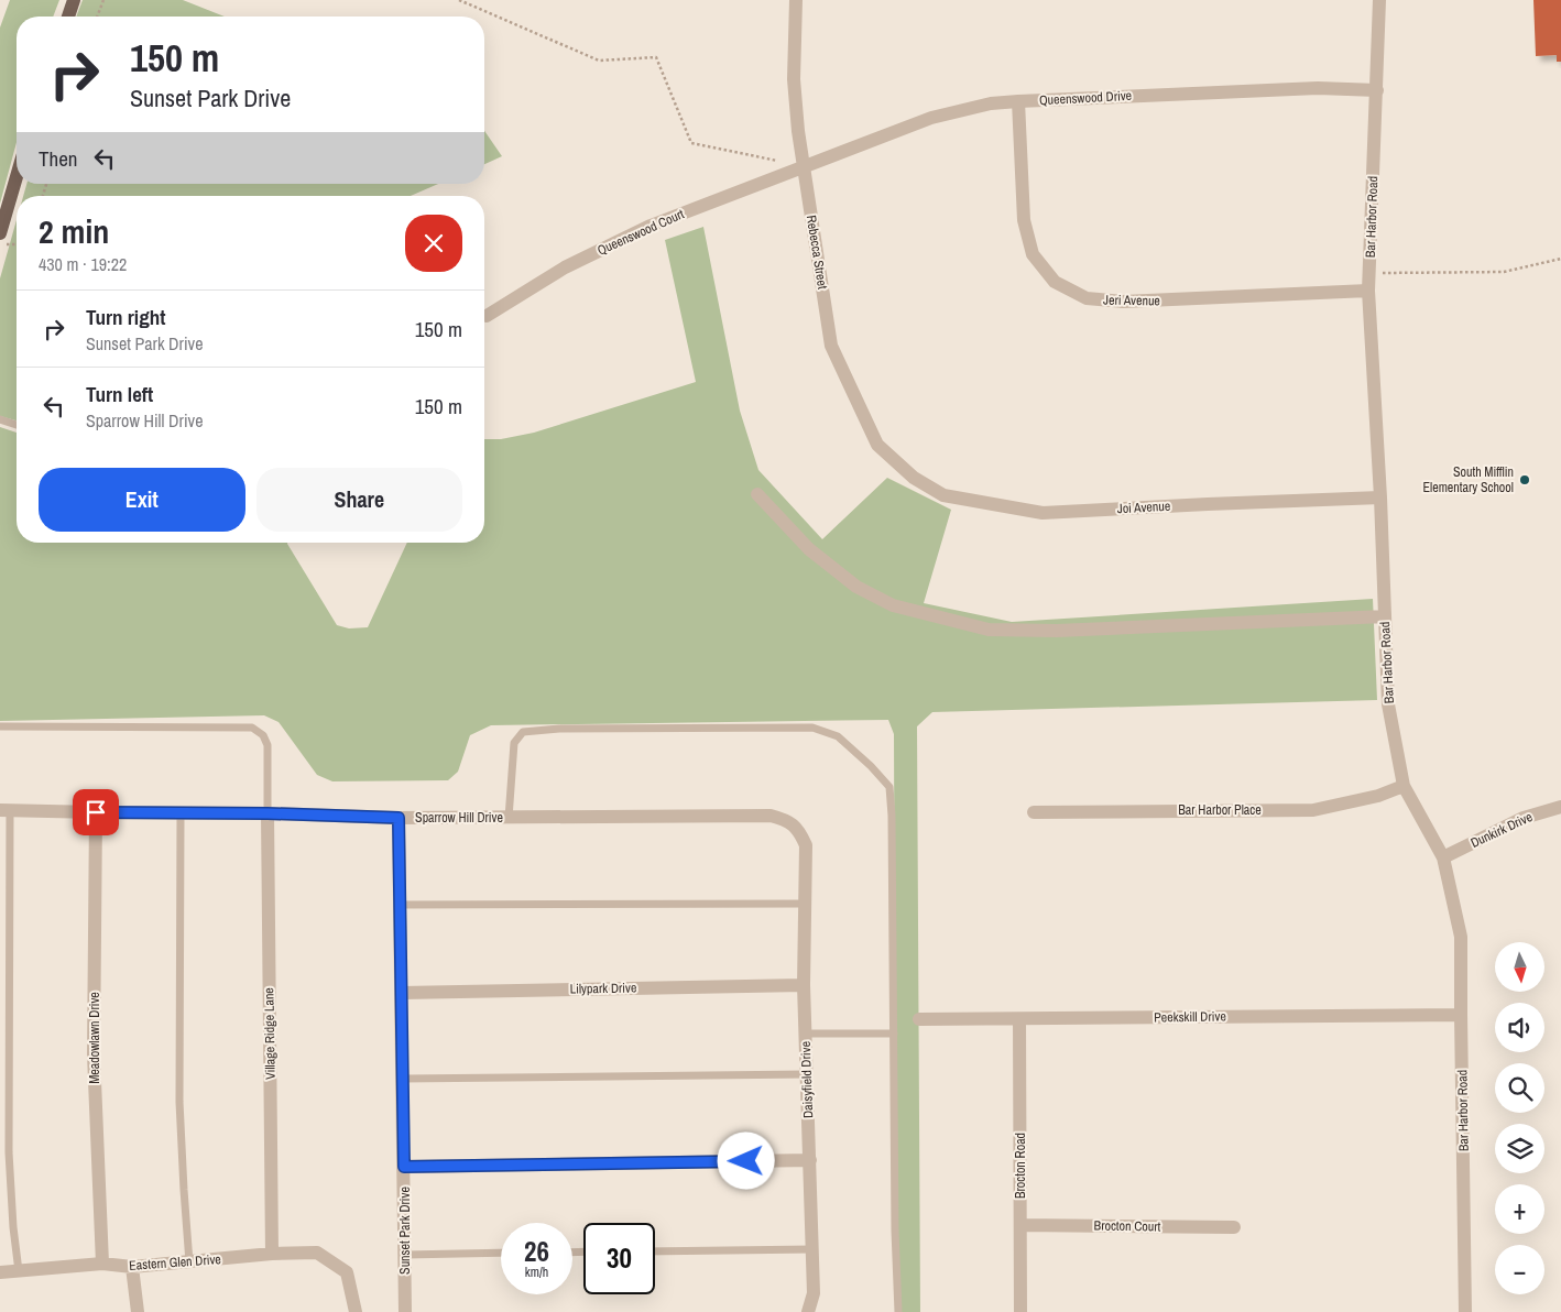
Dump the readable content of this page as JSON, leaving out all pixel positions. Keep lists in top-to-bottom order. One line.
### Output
{"streets":{"street":["Queenswood Drive","Bar Harbor Road","Queenswood Court","Rebecca Street","Jeri Avenue","Joi Avenue","Bar Harbor Place","Sparrow Hill Drive","Dunkirk Drive","Lilypark Drive","Peekskill Drive","Village Ridge Lane","Meadowlawn Drive","Daisyfield Drive","Brocton Road","Brocton Court","Sunset Park Drive","Eastern Glen Drive"]},"crossings":[["Queenswood Drive","Bar Harbor Road"],["Queenswood Drive","Queenswood Court"],["Queenswood Drive","Rebecca Street"],["Queenswood Drive","Jeri Avenue"],["Bar Harbor Road","Jeri Avenue"],["Bar Harbor Road","Joi Avenue"],["Bar Harbor Road","Bar Harbor Place"],["Bar Harbor Road","Dunkirk Drive"],["Bar Harbor Road","Peekskill Drive"],["Queenswood Court","Rebecca Street"],["Rebecca Street","Joi Avenue"],["Sparrow Hill Drive","Village Ridge Lane"],["Sparrow Hill Drive","Meadowlawn Drive"],["Sparrow Hill Drive","Daisyfield Drive"],["Sparrow Hill Drive","Sunset Park Drive"],["Lilypark Drive","Daisyfield Drive"],["Lilypark Drive","Sunset Park Drive"],["Peekskill Drive","Brocton Road"],["Village Ridge Lane","Eastern Glen Drive"],["Meadowlawn Drive","Eastern Glen Drive"],["Brocton Road","Brocton Court"]],"places":["South Mifflin Elementary School"],"north":"bottom","page":{"turn":["150 m","Sunset Park Drive"],"then":"Then","heading":["2 min","430 m · 19:22"],"list":[{"name":"Turn right","note":"Sunset Park Drive","value":"150 m"},{"name":"Turn left","note":"Sparrow Hill Drive","value":"150 m"}],"buttons":["Exit","Share"],"map_buttons":["+","−"],"speed":"26 km/h","limit":"30"}}
